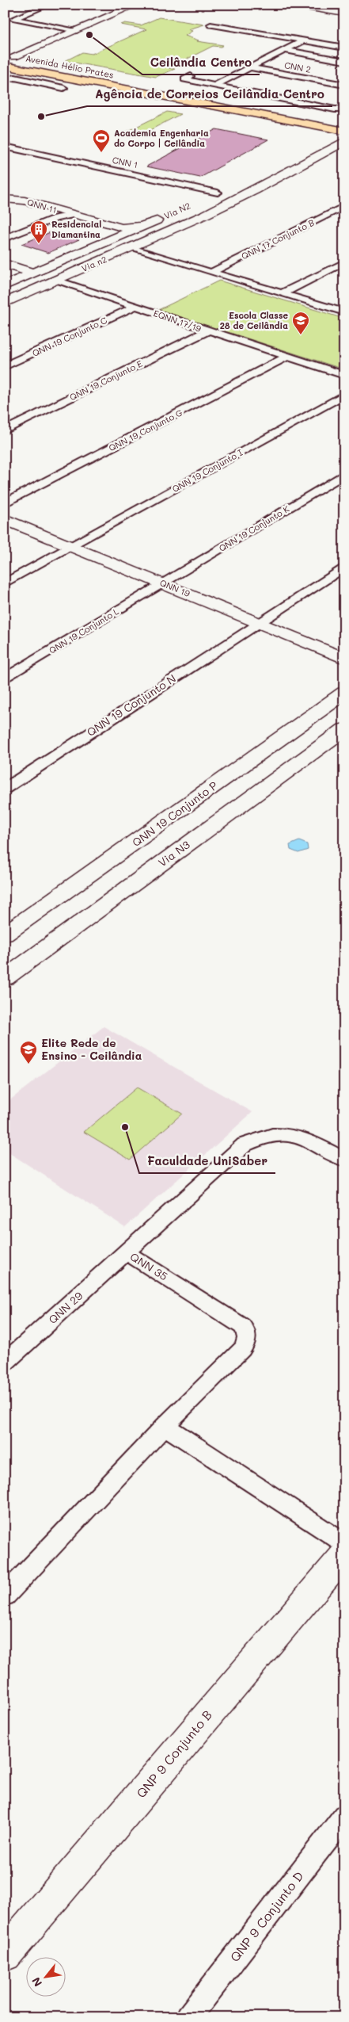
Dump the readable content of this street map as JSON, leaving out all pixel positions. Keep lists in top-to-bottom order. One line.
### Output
{"streets":{"main road":["Avenida Hélio Prates","QNN 11","Via N2","Via n2","QNN 19","QNN 19 Conjunto P","Via N3","QNP 9 Conjunto B"],"street":["CNN 2","CNN 1","QNN 17 Conjunto B","EQNN 17/19","QNN 19 Conjunto C","QNN 19 Conjunto E","QNN 19 Conjunto G","QNN 19 Conjunto I","QNN 19 Conjunto K","QNN 19 Conjunto L","QNN 19 Conjunto N","QNN 35","QNN 29","QNP 9 Conjunto D"]},"crossings":[["QNN 11","Via N2"],["Via N2","Via n2"],["Via n2","EQNN 17/19"],["EQNN 17/19","QNN 19 Conjunto C"],["EQNN 17/19","QNN 19 Conjunto E"],["EQNN 17/19","QNN 19 Conjunto G"],["QNN 19 Conjunto I","QNN 19"],["QNN 19 Conjunto K","QNN 19"],["QNN 19 Conjunto K","QNN 19 Conjunto L"],["QNN 19","QNN 19 Conjunto L"],["QNN 19","QNN 19 Conjunto N"],["QNN 35","QNN 29"]],"places":{"other":["Ceilândia Centro","Agência de Correios Ceilândia Centro","Faculdade UniSaber"],"sports":["Academia Engenharia do Corpo | Ceilândia"],"building":["Residencial Diamantina"],"school or university":["Escola Classe 28 de Ceilândia","Elite Rede de Ensino - Ceilândia"]},"north":"bottom left"}
